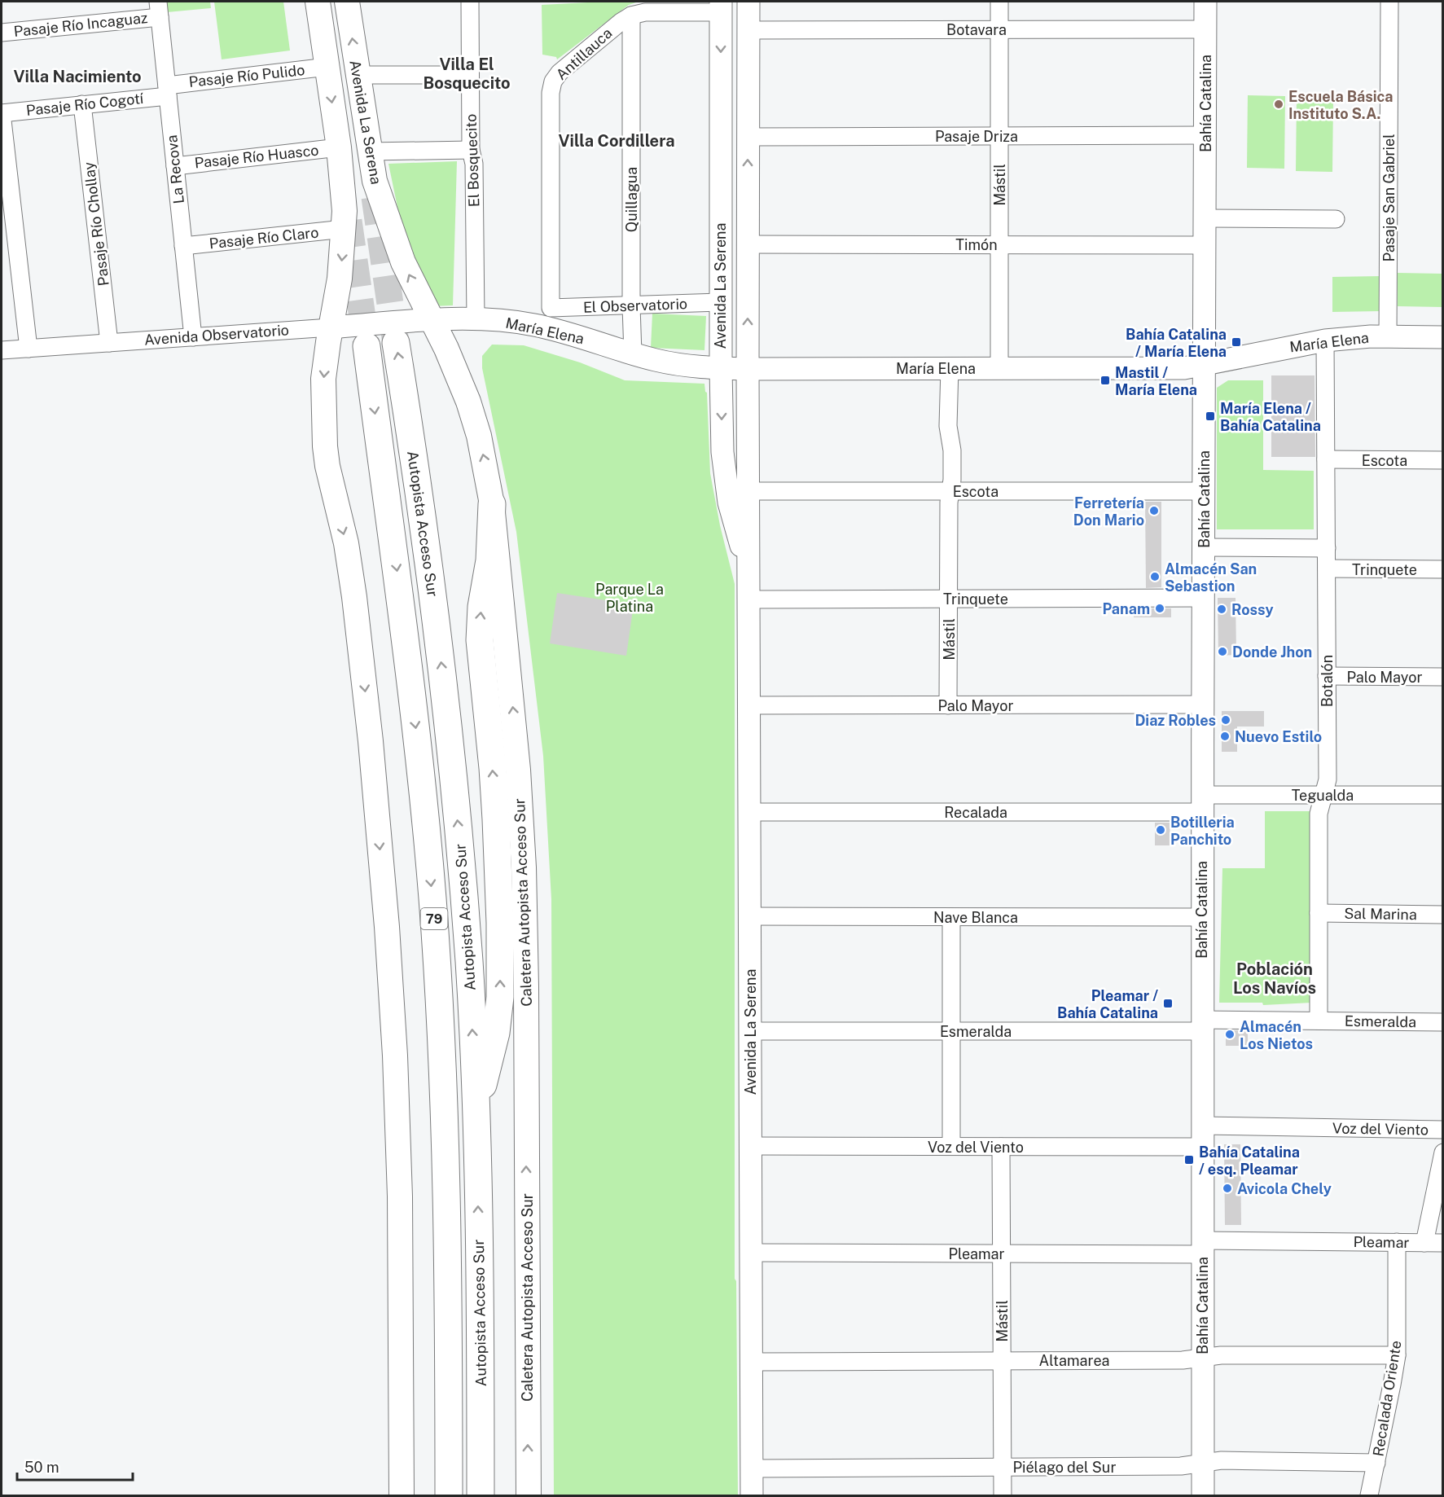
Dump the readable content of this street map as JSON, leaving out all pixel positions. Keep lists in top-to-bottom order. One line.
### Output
{"streets":{"highway":["Autopista Acceso Sur","79"],"main road":["Avenida La Serena","Caletera Autopista Acceso Sur"],"street":["Pasaje Río Incaguaz","Botavara","Antillauca","Pasaje Río Pulido","Bahía Catalina","Pasaje Río Cogotí","Pasaje Driza","Pasaje Río Huasco","El Bosquecito","La Recova","Mástil","Pasaje San Gabriel","Quillagua","Pasaje Río Chollay","Pasaje Río Claro","Timón","El Observatorio","María Elena","Avenida Observatorio","Escota","Trinquete","Palo Mayor","Botalón","Tegualda","Recalada","Sal Marina","Nave Blanca","Esmeralda","Voz del Viento","Pleamar","Altamarea","Recalada Oriente","Piélago del Sur"]},"crossings":[["Pasaje Río Incaguaz","La Recova"],["Botavara","Bahía Catalina"],["Botavara","Avenida La Serena"],["Botavara","Mástil"],["Antillauca","Avenida La Serena"],["Antillauca","Quillagua"],["Antillauca","El Observatorio"],["Pasaje Río Pulido","Pasaje Río Cogotí"],["Pasaje Río Pulido","Avenida La Serena"],["Pasaje Río Pulido","La Recova"],["Bahía Catalina","Pasaje Driza"],["Bahía Catalina","Timón"],["Bahía Catalina","María Elena"],["Bahía Catalina","Escota"],["Bahía Catalina","Trinquete"],["Bahía Catalina","Palo Mayor"],["Bahía Catalina","Tegualda"],["Bahía Catalina","Recalada"],["Bahía Catalina","Nave Blanca"],["Bahía Catalina","Esmeralda"],["Bahía Catalina","Voz del Viento"],["Bahía Catalina","Pleamar"],["Bahía Catalina","Altamarea"],["Bahía Catalina","Piélago del Sur"],["Pasaje Río Cogotí","La Recova"],["Pasaje Río Cogotí","Pasaje Río Chollay"],["Avenida La Serena","Pasaje Driza"],["Avenida La Serena","Pasaje Río Huasco"],["Avenida La Serena","Pasaje Río Claro"],["Avenida La Serena","Timón"],["Avenida La Serena","El Observatorio"],["Avenida La Serena","María Elena"],["Avenida La Serena","Avenida Observatorio"],["Avenida La Serena","Escota"],["Avenida La Serena","Trinquete"],["Avenida La Serena","Palo Mayor"],["Avenida La Serena","Recalada"],["Avenida La Serena","Caletera Autopista Acceso Sur"],["Avenida La Serena","Nave Blanca"],["Avenida La Serena","Esmeralda"],["Avenida La Serena","Voz del Viento"],["Avenida La Serena","Pleamar"],["Avenida La Serena","Altamarea"],["Avenida La Serena","Piélago del Sur"],["Pasaje Driza","Mástil"],["Pasaje Río Huasco","La Recova"],["El Bosquecito","María Elena"],["La Recova","Pasaje Río Claro"],["La Recova","Avenida Observatorio"],["Mástil","Timón"],["Mástil","María Elena"],["Mástil","Escota"],["Mástil","Trinquete"],["Mástil","Palo Mayor"],["Mástil","Voz del Viento"],["Mástil","Pleamar"],["Mástil","Altamarea"],["Mástil","Piélago del Sur"],["Pasaje San Gabriel","María Elena"],["Quillagua","El Observatorio"],["Quillagua","María Elena"],["Pasaje Río Chollay","Avenida Observatorio"],["María Elena","Avenida Observatorio"],["María Elena","Botalón"],["María Elena","Caletera Autopista Acceso Sur"],["Avenida Observatorio","Caletera Autopista Acceso Sur"],["Escota","Botalón"],["Trinquete","Botalón"],["Palo Mayor","Botalón"],["Botalón","Tegualda"],["Botalón","Sal Marina"],["Botalón","Esmeralda"],["Tegualda","Recalada"],["Pleamar","Recalada Oriente"],["Altamarea","Recalada Oriente"],["Recalada Oriente","Piélago del Sur"]],"districts":["Villa El Bosquecito","Villa Nacimiento","Villa Cordillera","Población Los Navíos"],"parks":["Parque La Platina"],"places":{"other":["Escuela Básica Instituto S.A.","Ferretería Don Mario","Almacén San Sebastion","Panam","Rossy","Donde Jhon","Diaz Robles","Nuevo Estilo","Botilleria Panchito","Almacén Los Nietos","Avicola Chely"],"transit":["Bahía Catalina / María Elena","Mastil / María Elena","María Elena / Bahía Catalina","Pleamar / Bahía Catalina","Bahía Catalina / esq. Pleamar"]},"scale_bar":"50 m"}
